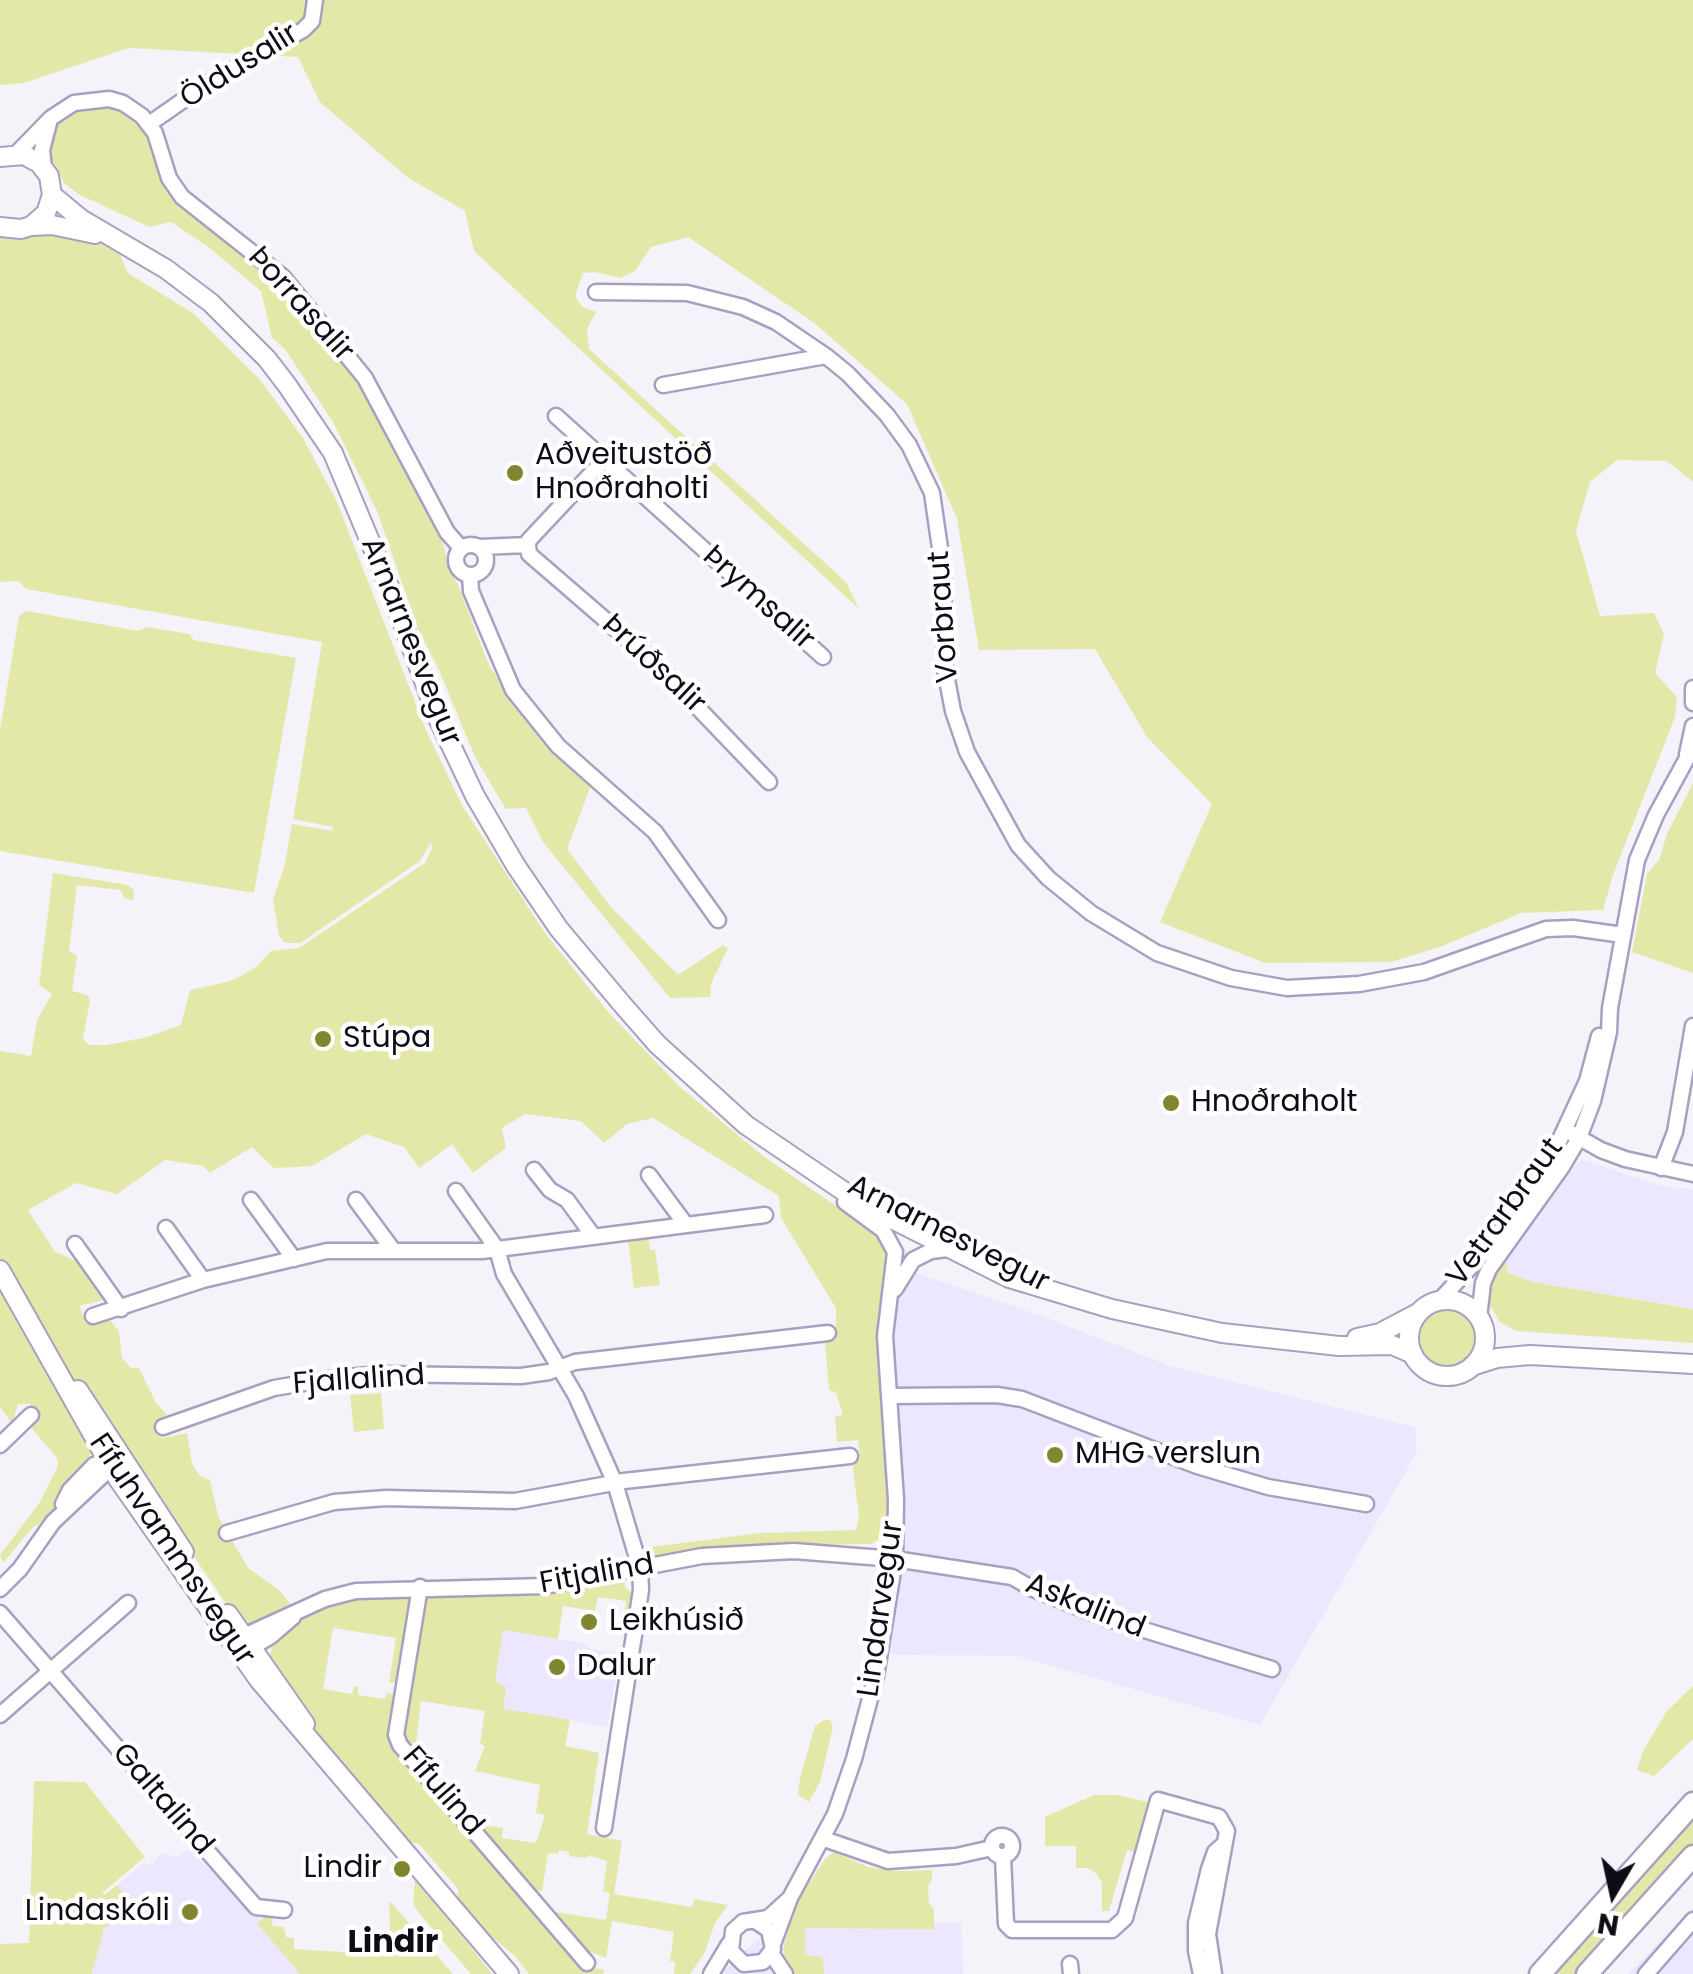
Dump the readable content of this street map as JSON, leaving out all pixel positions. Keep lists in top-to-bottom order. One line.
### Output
{"streets":{"main road":["Arnarnesvegur","Fífuhvammsvegur"],"street":["Öldusalir","Þorrasalir","Þrymsalir","Vorbraut","Þrúðsalir","Vetrarbraut","Fjallalind","Fitjalind","Askalind","Lindarvegur","Fífulind","Galtalind"]},"crossings":[["Öldusalir","Þorrasalir"],["Vorbraut","Vetrarbraut"],["Arnarnesvegur","Vetrarbraut"],["Arnarnesvegur","Lindarvegur"],["Fífuhvammsvegur","Fitjalind"],["Fitjalind","Askalind"],["Fitjalind","Lindarvegur"],["Fitjalind","Fífulind"],["Askalind","Lindarvegur"]],"districts":["Lindir"],"places":["Aðveitustöð Hnoðraholti","Stúpa","Hnoðraholt","MHG verslun","Leikhúsið","Dalur","Lindir","Lindaskóli"],"north":"bottom"}
